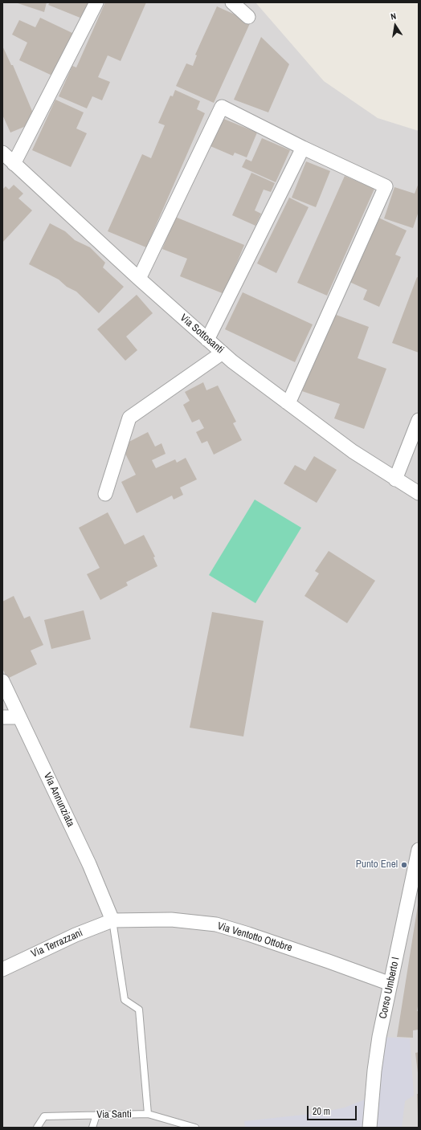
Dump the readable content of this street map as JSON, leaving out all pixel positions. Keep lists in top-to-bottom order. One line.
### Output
{"streets":{"street":["Via Sottosanti","Via Annunziata","Via Ventotto Ottobre","Via Terrazzani","Corso Umberto I"],"lane":["Via Santi"]},"crossings":[["Via Annunziata","Via Ventotto Ottobre"],["Via Annunziata","Via Terrazzani"],["Via Ventotto Ottobre","Via Terrazzani"],["Via Ventotto Ottobre","Corso Umberto I"]],"places":["Punto Enel"],"scale_bar":"20 m","north":"top"}
